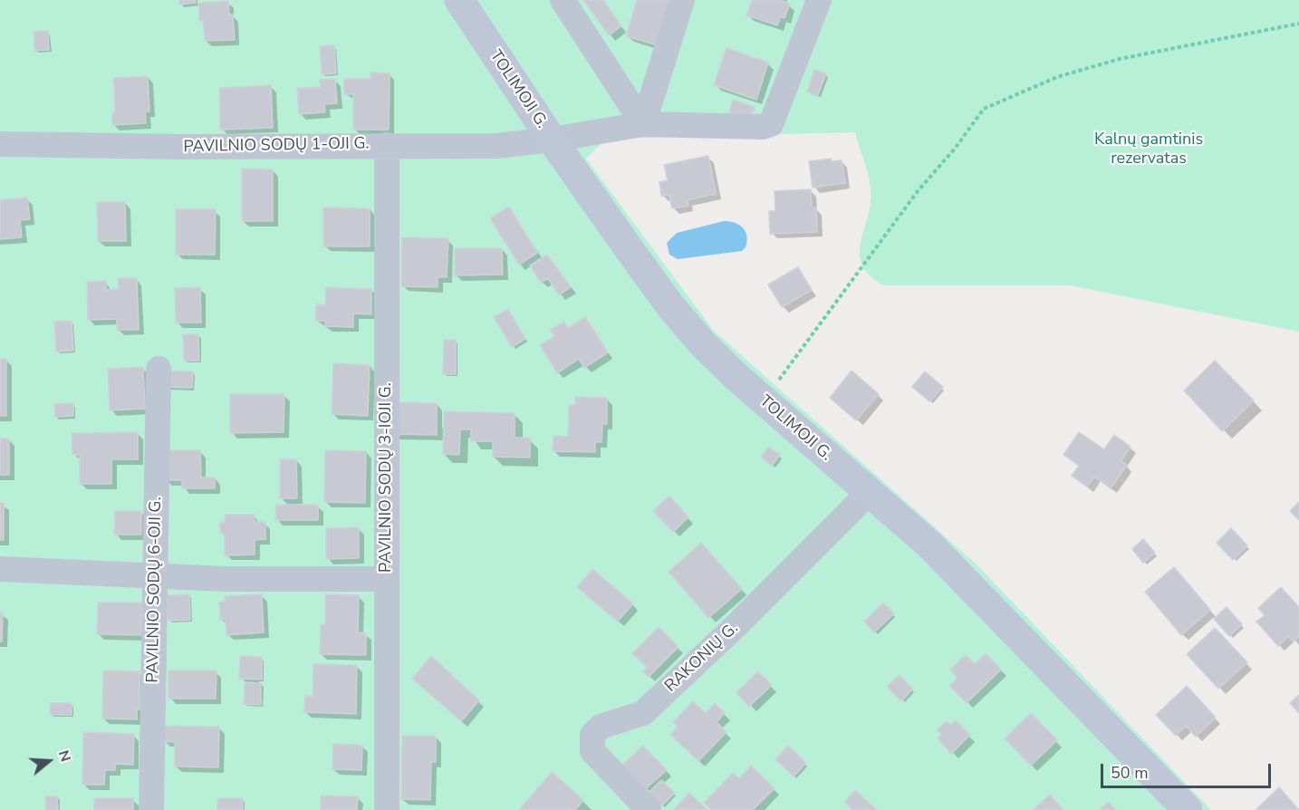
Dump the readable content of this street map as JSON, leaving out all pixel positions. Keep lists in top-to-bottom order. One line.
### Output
{"streets":{"street":["TOLIMOJI G.","PAVILNIO SODŲ 1-OJI G.","PAVILNIO SODŲ 3-IOJI G.","PAVILNIO SODŲ 6-OJI G.","RAKONIŲ G."]},"crossings":[["TOLIMOJI G.","PAVILNIO SODŲ 1-OJI G."],["TOLIMOJI G.","RAKONIŲ G."],["PAVILNIO SODŲ 1-OJI G.","PAVILNIO SODŲ 3-IOJI G."]],"parks":["Kalnų gamtinis rezervatas"],"scale_bar":"50 m","north":"right"}
